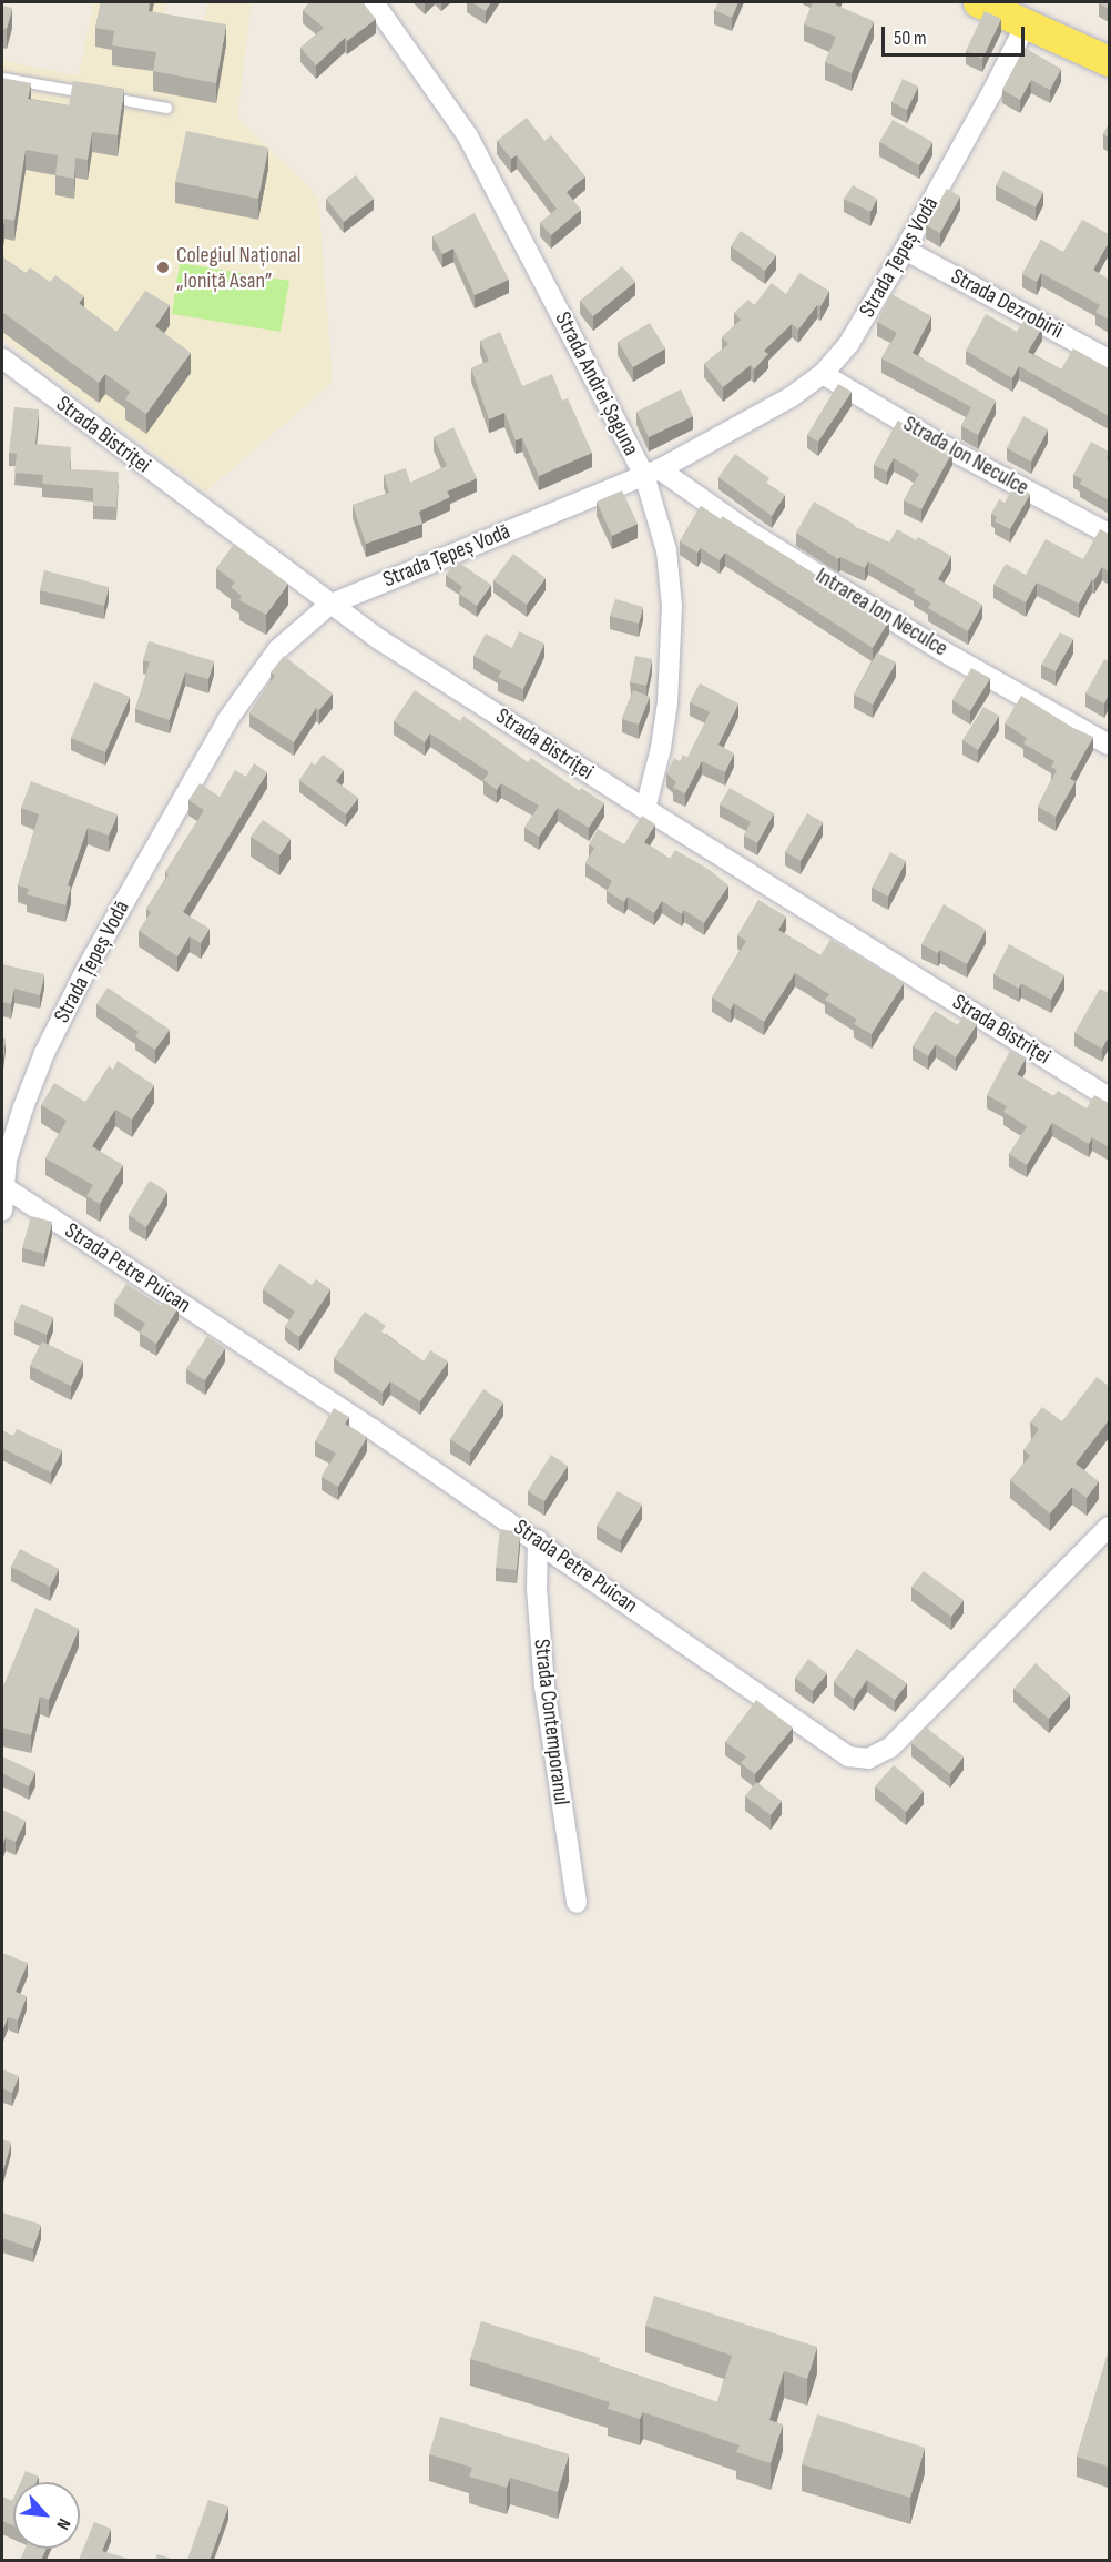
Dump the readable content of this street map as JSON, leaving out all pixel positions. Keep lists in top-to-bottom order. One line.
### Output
{"streets":{"street":["Strada Țepeș Vodă","Strada Dezrobirii","Strada Andrei Șaguna","Strada Bistriței","Strada Ion Neculce","Intrarea Ion Neculce","Strada Petre Puican","Strada Contemporanul"]},"crossings":[["Strada Țepeș Vodă","Strada Dezrobirii"],["Strada Țepeș Vodă","Strada Andrei Șaguna"],["Strada Țepeș Vodă","Strada Bistriței"],["Strada Țepeș Vodă","Strada Ion Neculce"],["Strada Țepeș Vodă","Intrarea Ion Neculce"],["Strada Țepeș Vodă","Strada Petre Puican"],["Strada Andrei Șaguna","Strada Bistriței"],["Strada Andrei Șaguna","Intrarea Ion Neculce"],["Strada Petre Puican","Strada Contemporanul"]],"places":["Colegiul Național „Ioniță Asan”"],"scale_bar":"50 m","north":"bottom right"}
